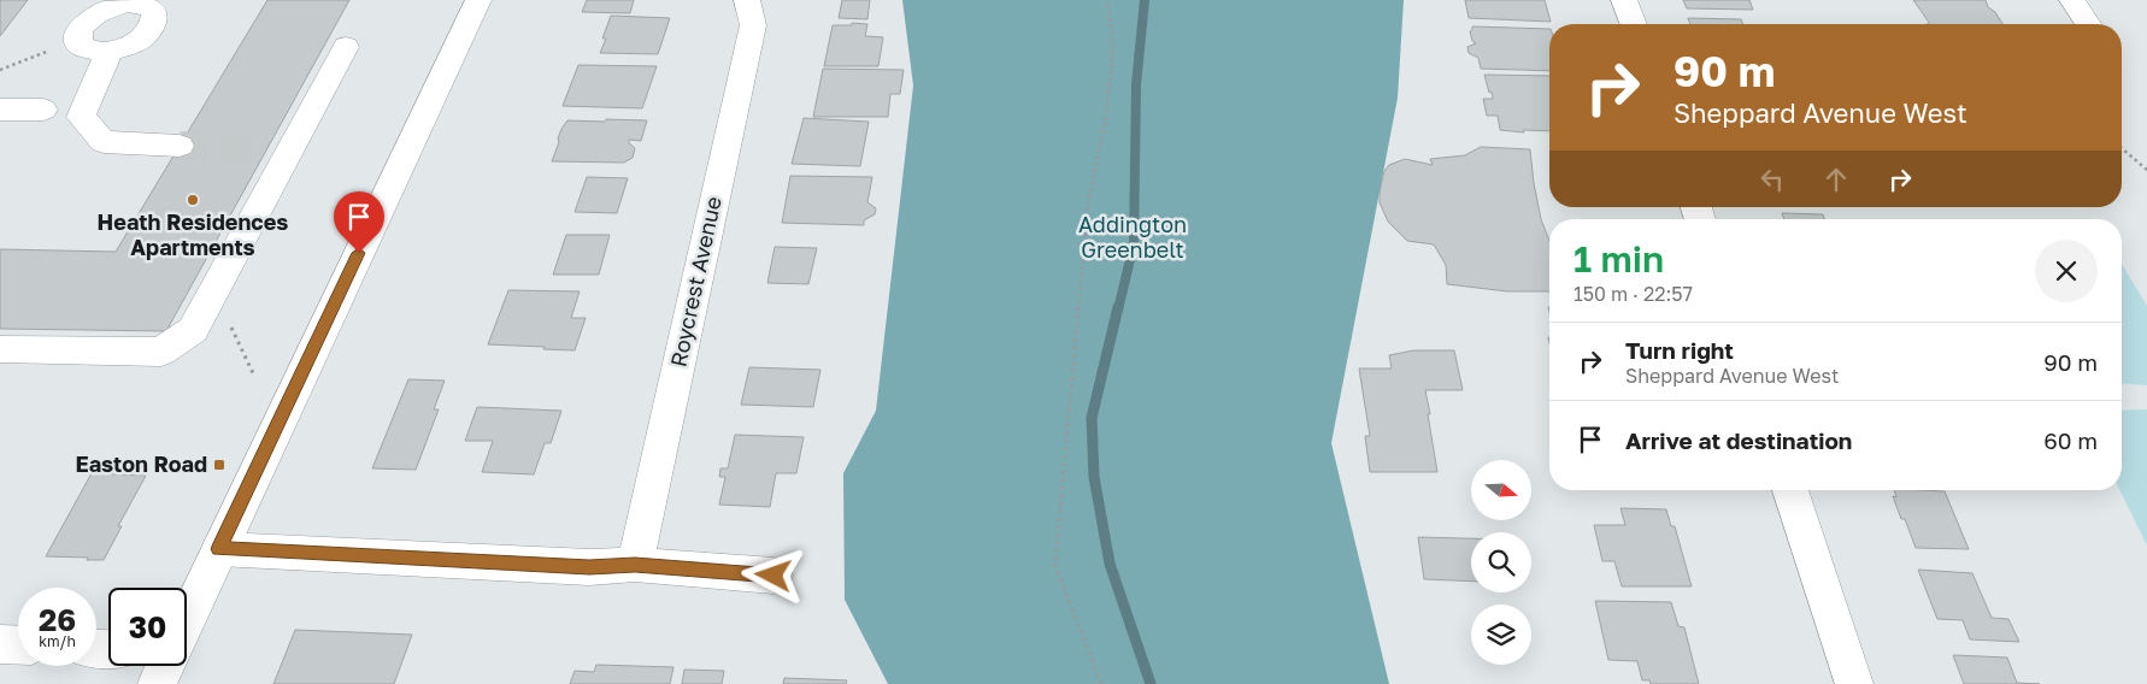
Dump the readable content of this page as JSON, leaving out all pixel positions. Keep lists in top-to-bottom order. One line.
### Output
{"streets":{"street":["Roycrest Avenue"]},"parks":["Addington Greenbelt"],"places":{"other":["Heath Residences Apartments"],"transit":["Easton Road"]},"north":"right","page":{"turn":["90 m","Sheppard Avenue West"],"heading":["1 min","150 m · 22:57"],"list":[{"name":"Turn right","note":"Sheppard Avenue West","value":"90 m"},{"name":"Arrive at destination","value":"60 m"}],"speed":"26 km/h","limit":"30"}}
